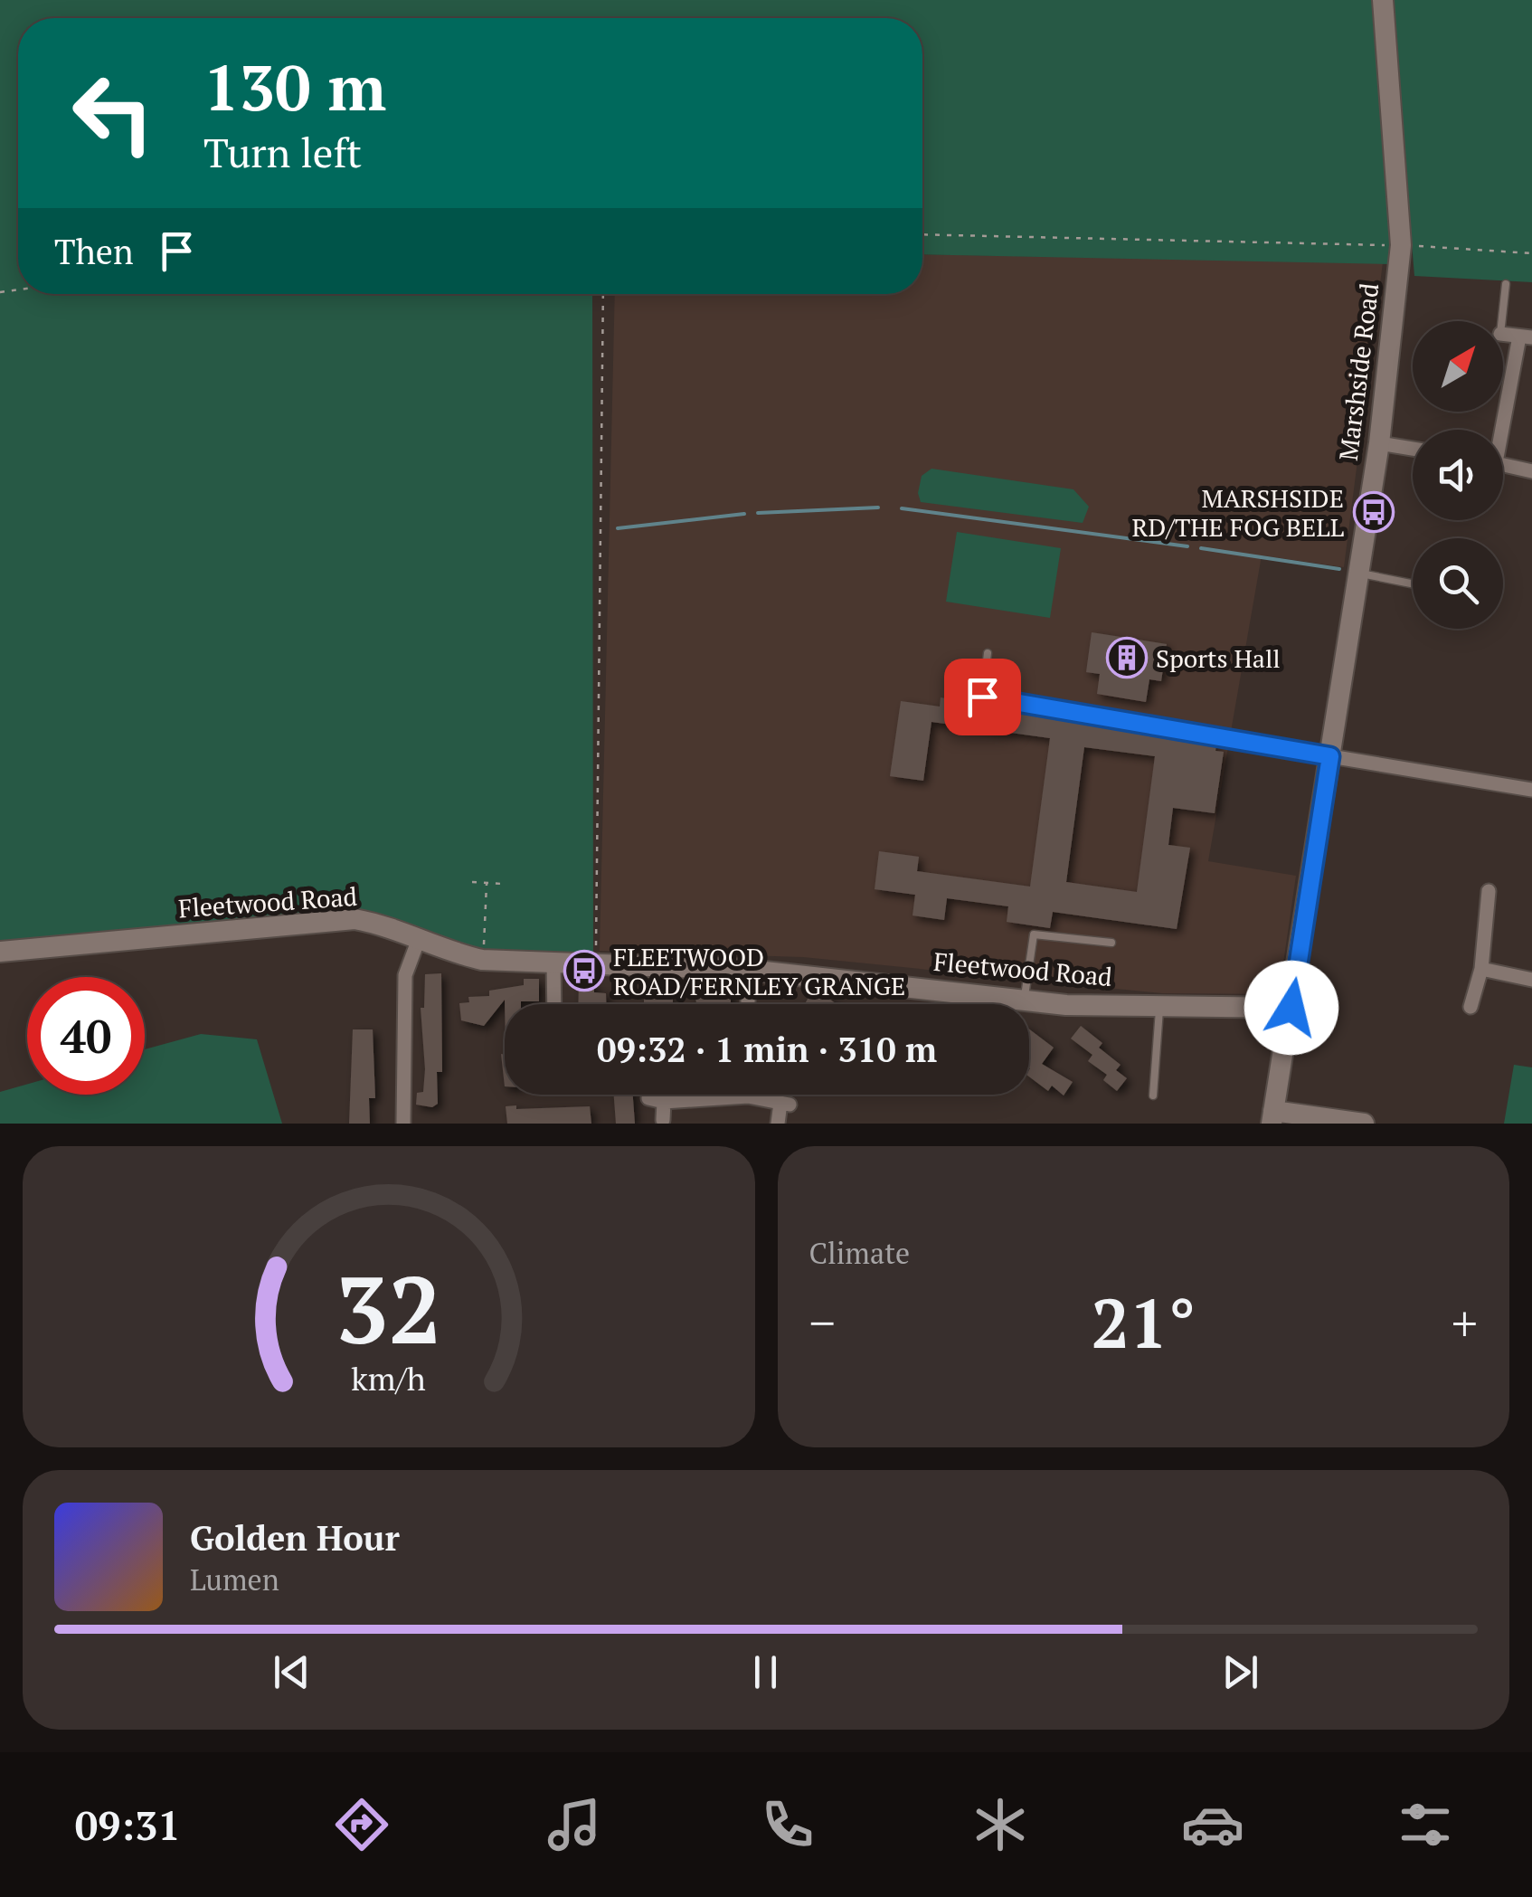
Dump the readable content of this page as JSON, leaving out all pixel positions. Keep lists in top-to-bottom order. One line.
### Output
{"streets":{"street":["Marshside Road","Fleetwood Road"]},"crossings":[["Marshside Road","Fleetwood Road"]],"places":{"bus stop":["MARSHSIDE RD/THE FOG BELL","FLEETWOOD ROAD/FERNLEY GRANGE"],"building":["Sports Hall"]},"north":"top right","page":{"turn":["130 m","Turn left"],"then":"Then","limit":"40","trip":"09:32 · 1 min · 310 m","tile":"Climate","heat":["−","21°","+"],"song":["Golden Hour","Lumen"],"tabs":"09:31","gauge":["32","km/h"]}}
